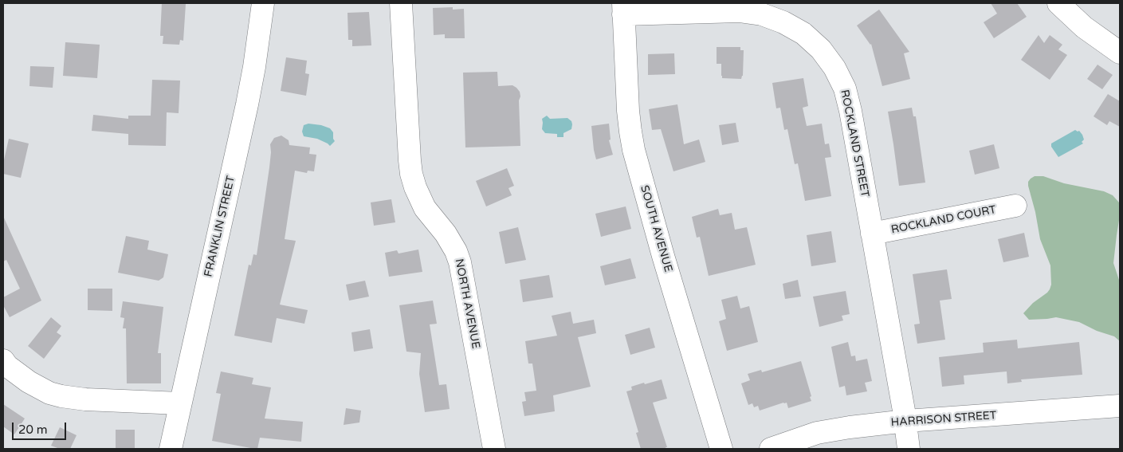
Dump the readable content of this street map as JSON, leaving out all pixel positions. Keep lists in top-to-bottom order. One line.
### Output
{"streets":{"street":["ROCKLAND STREET","ROCKLAND COURT","FRANKLIN STREET","SOUTH AVENUE","NORTH AVENUE","HARRISON STREET"]},"crossings":[["ROCKLAND STREET","ROCKLAND COURT"],["ROCKLAND STREET","SOUTH AVENUE"],["ROCKLAND STREET","HARRISON STREET"]],"scale_bar":"20 m"}
